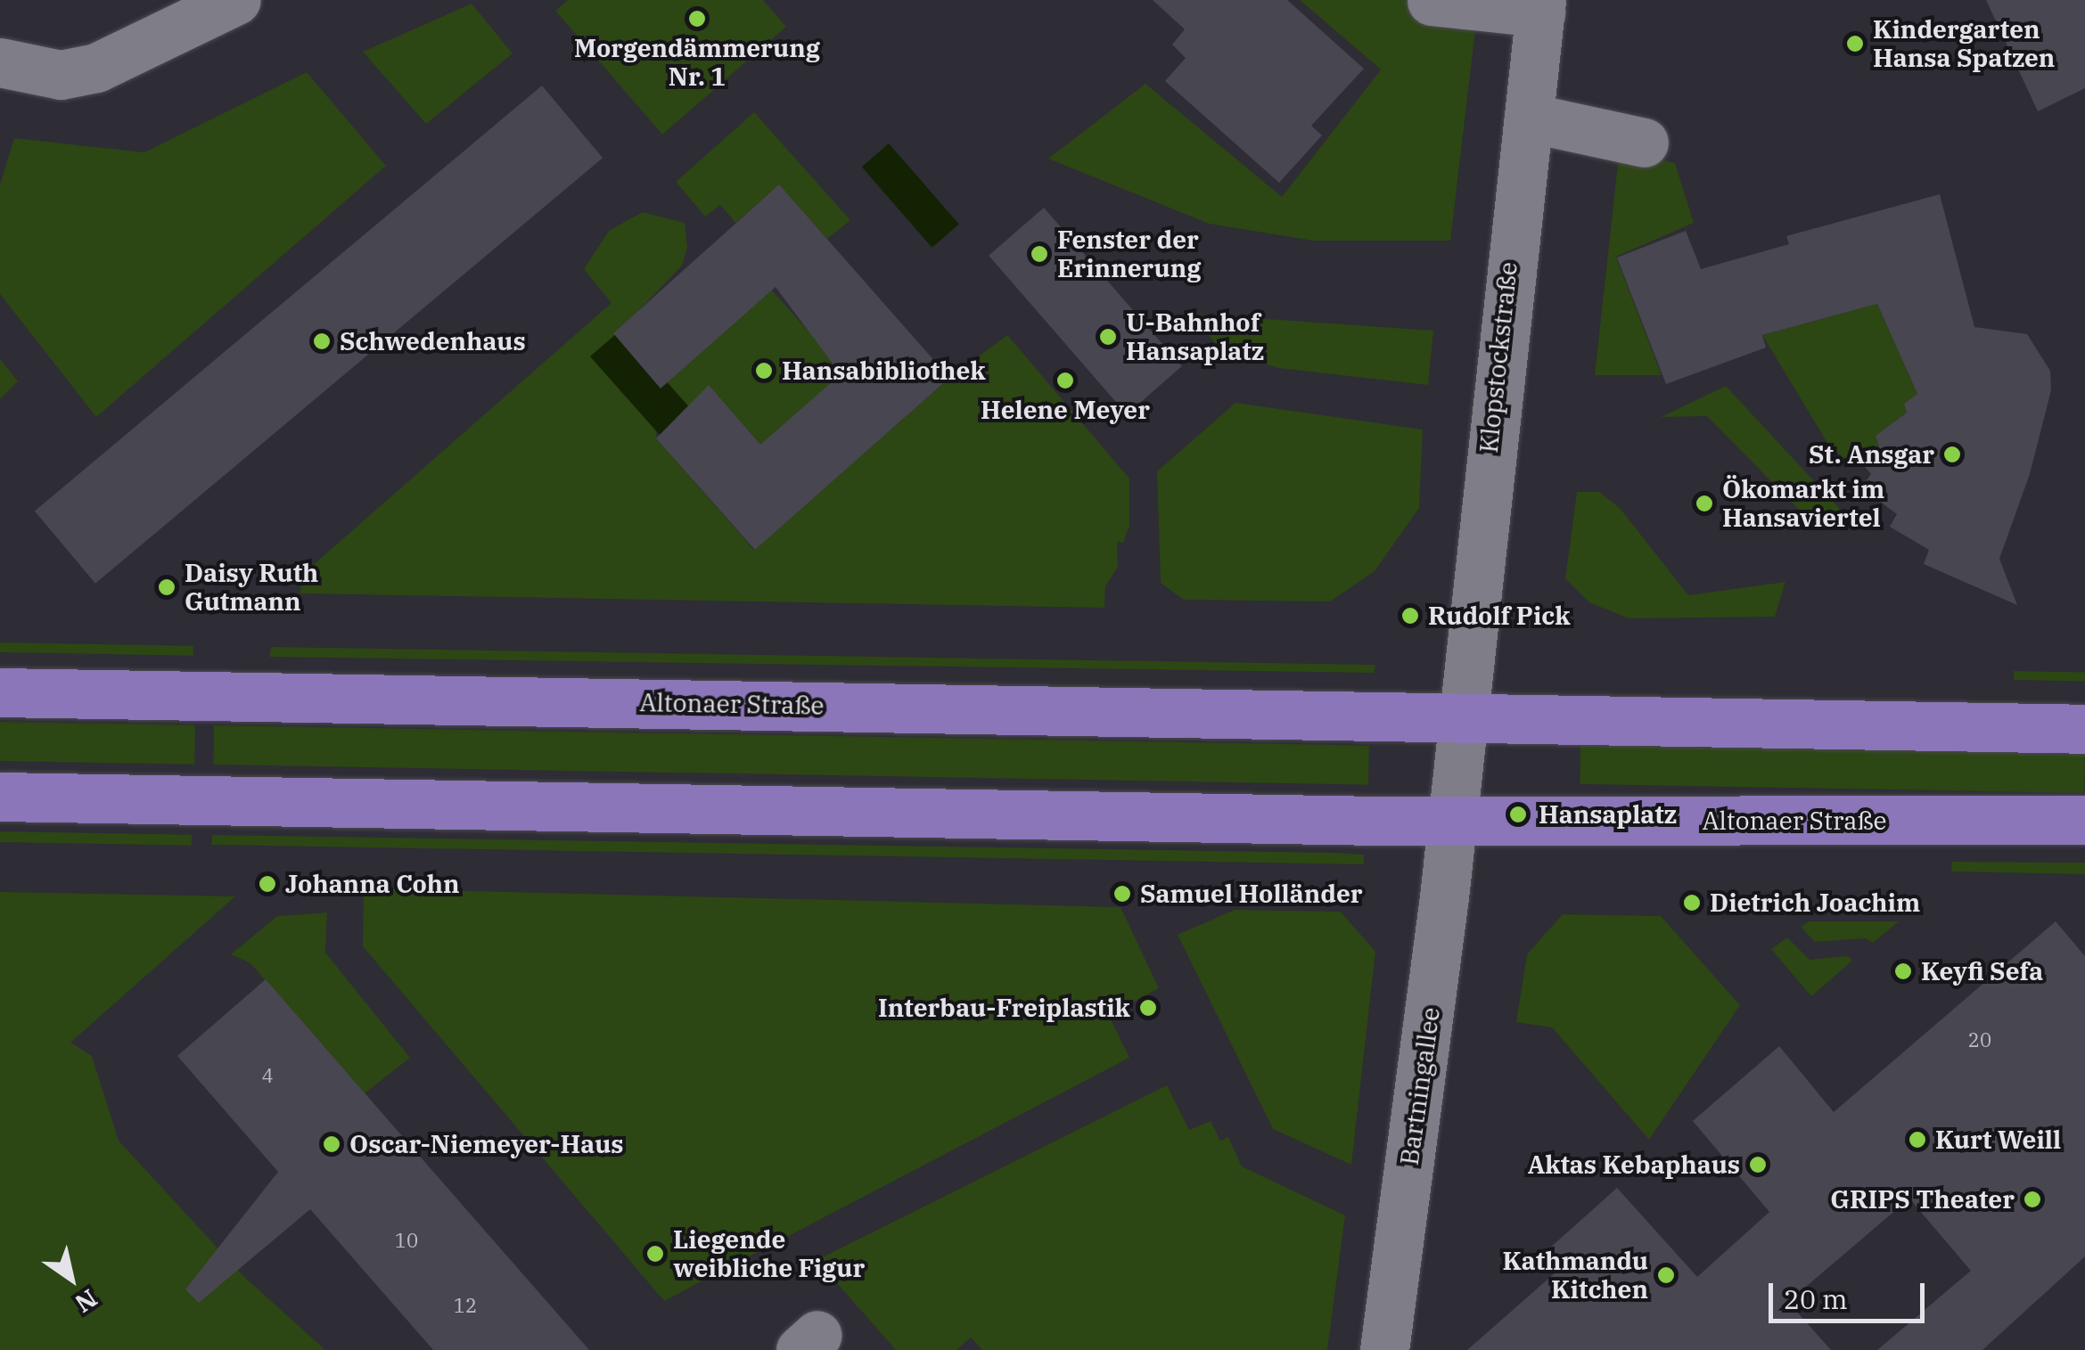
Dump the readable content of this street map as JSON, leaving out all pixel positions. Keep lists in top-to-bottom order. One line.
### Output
{"streets":{"main road":["Altonaer Straße"],"street":["Klopstockstraße","Bartningallee"]},"crossings":[["Klopstockstraße","Altonaer Straße"],["Altonaer Straße","Bartningallee"]],"places":["Morgendämmerung Nr. 1","Kindergarten Hansa Spatzen","Fenster der Erinnerung","U-Bahnhof Hansaplatz","Schwedenhaus","Hansabibliothek","Helene Meyer","St. Ansgar","Ökomarkt im Hansaviertel","Daisy Ruth Gutmann","Rudolf Pick","Hansaplatz","Johanna Cohn","Samuel Holländer","Dietrich Joachim","Keyfi Sefa","Interbau-Freiplastik","Kurt Weill","Oscar-Niemeyer-Haus","Aktas Kebaphaus","GRIPS Theater","Liegende weibliche Figur","Kathmandu Kitchen"],"house_numbers":["20","4","10","12"],"scale_bar":"20 m","north":"bottom right"}
